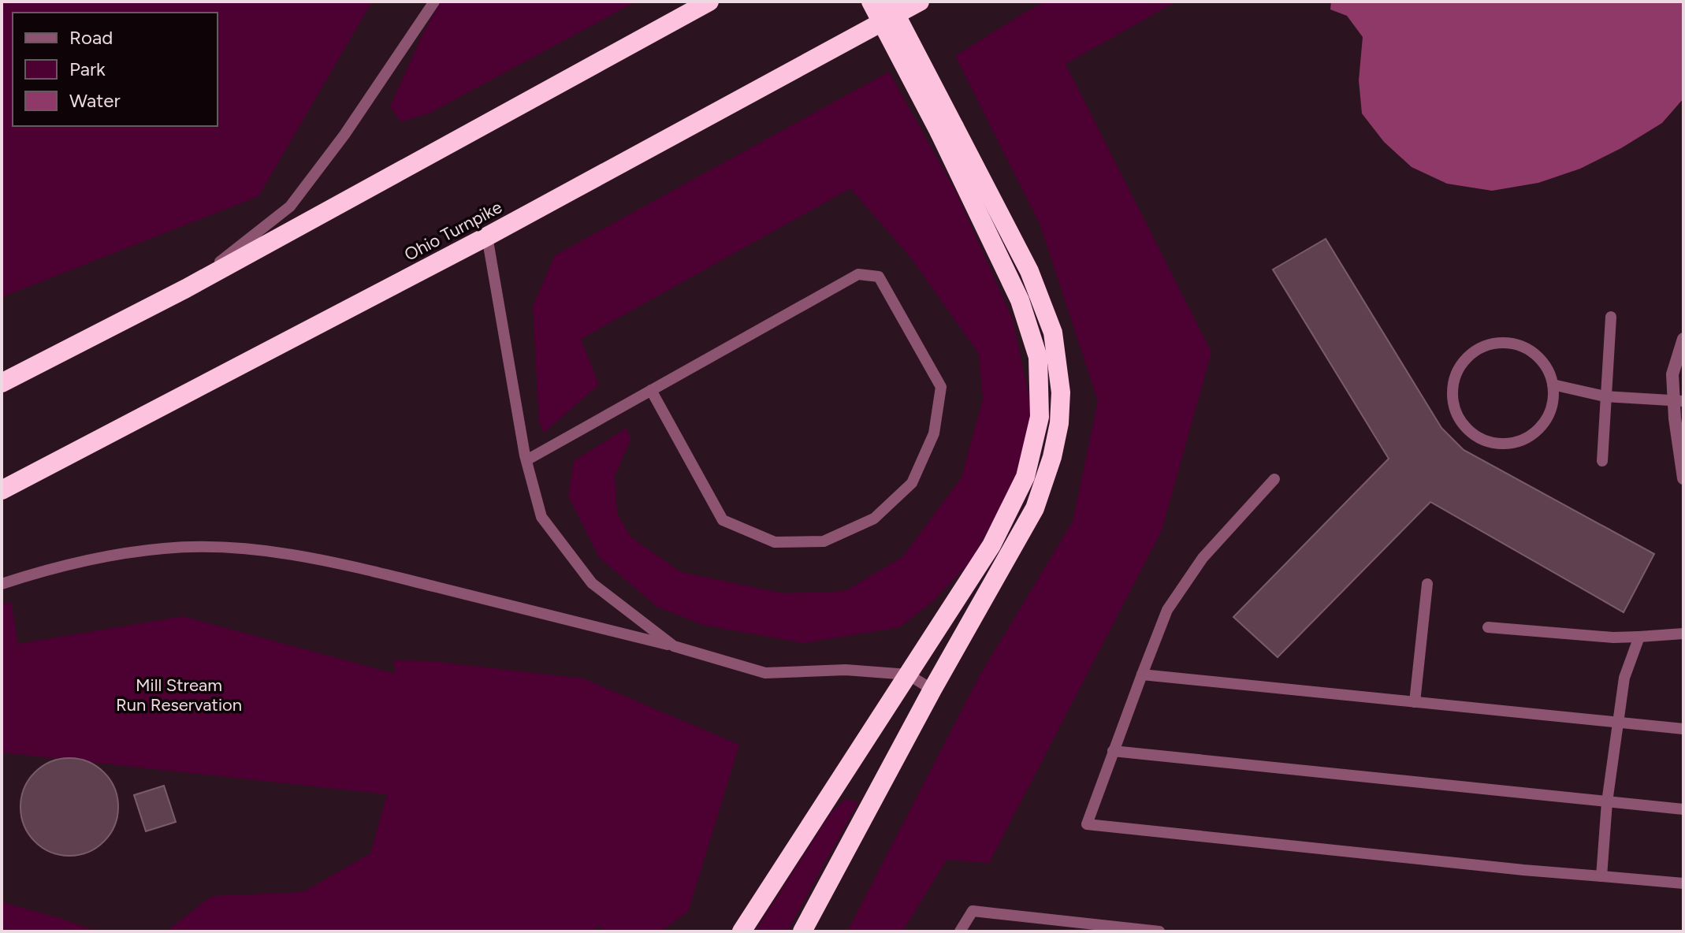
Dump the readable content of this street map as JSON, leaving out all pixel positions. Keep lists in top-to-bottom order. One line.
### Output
{"streets":{"highway":["Ohio Turnpike"]},"parks":["Mill Stream Run Reservation"],"legend":["Road","Park","Water"]}
